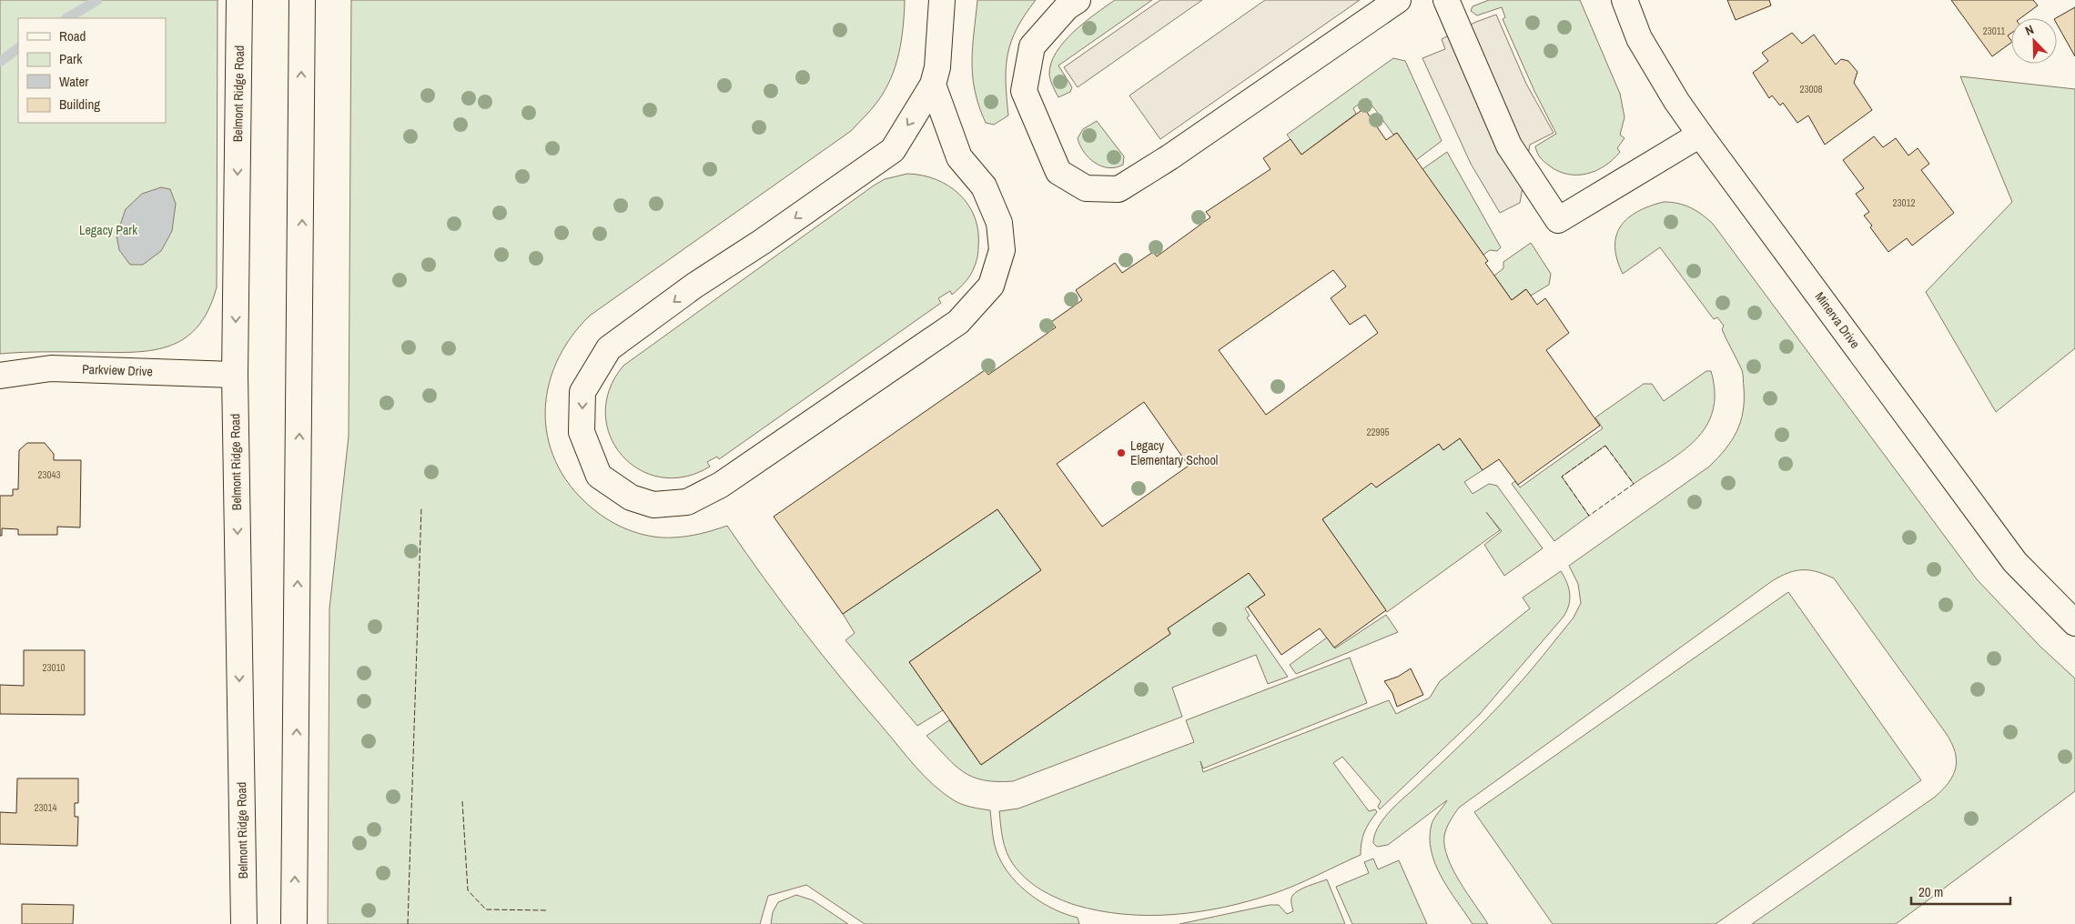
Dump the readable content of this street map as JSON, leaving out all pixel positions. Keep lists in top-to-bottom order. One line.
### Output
{"streets":{"main road":["Belmont Ridge Road","Minerva Drive","Parkview Drive"]},"crossings":[["Belmont Ridge Road","Parkview Drive"]],"parks":["Legacy Park"],"places":["Legacy Elementary School"],"house_numbers":["23011","23008","23012","22995","23043","23010","23014"],"legend":["Road","Park","Water","Building"],"scale_bar":"20 m","north":"top left"}
